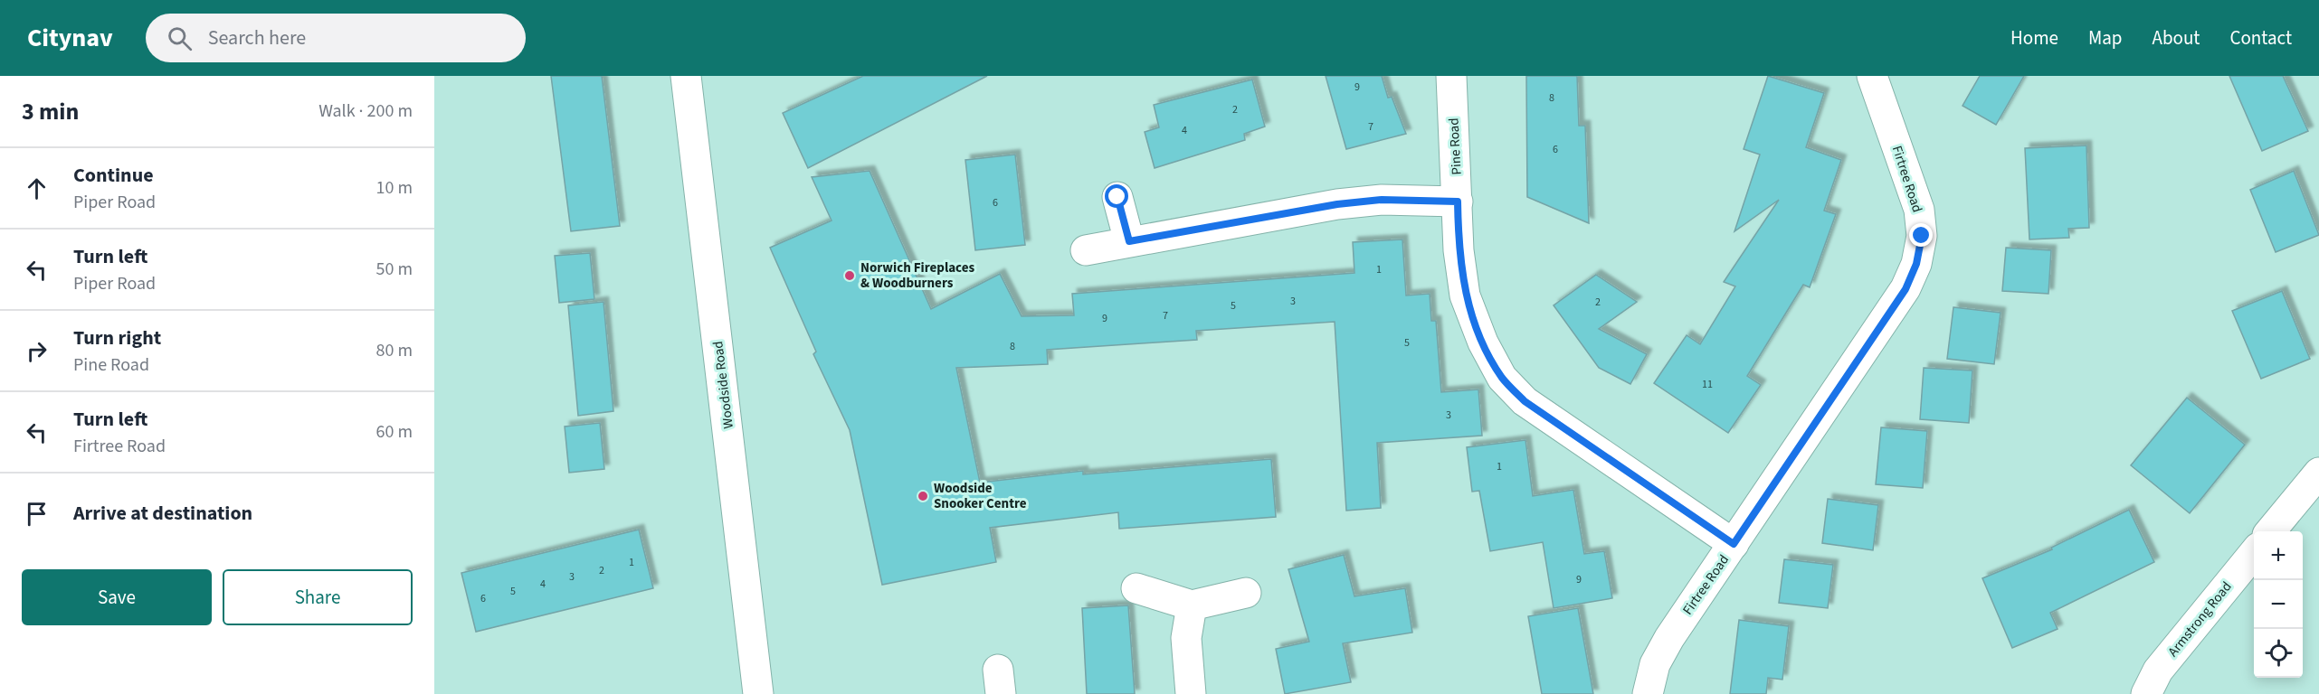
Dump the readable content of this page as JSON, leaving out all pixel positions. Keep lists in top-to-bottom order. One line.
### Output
{"streets":{"street":["Pine Road","Firtree Road","Woodside Road","Armstrong Road"]},"crossings":[["Pine Road","Firtree Road"]],"places":["Norwich Fireplaces & Woodburners","Woodside Snooker Centre"],"house_numbers":["9","8","2","7","4","6","6","1","3","2","5","7","9","5","8","11","3","1","1","2","3","9","4","5","6"],"page":{"header":"Citynav","search":"Search here","nav":["Home","Map","About","Contact"],"heading":["3 min","Walk · 200 m"],"list":[["Continue","Piper Road","10 m"],["Turn left","Piper Road","50 m"],["Turn right","Pine Road","80 m"],["Turn left","Firtree Road","60 m"],"Arrive at destination"],"map_buttons":["+","−"],"buttons":["Save","Share"]}}
